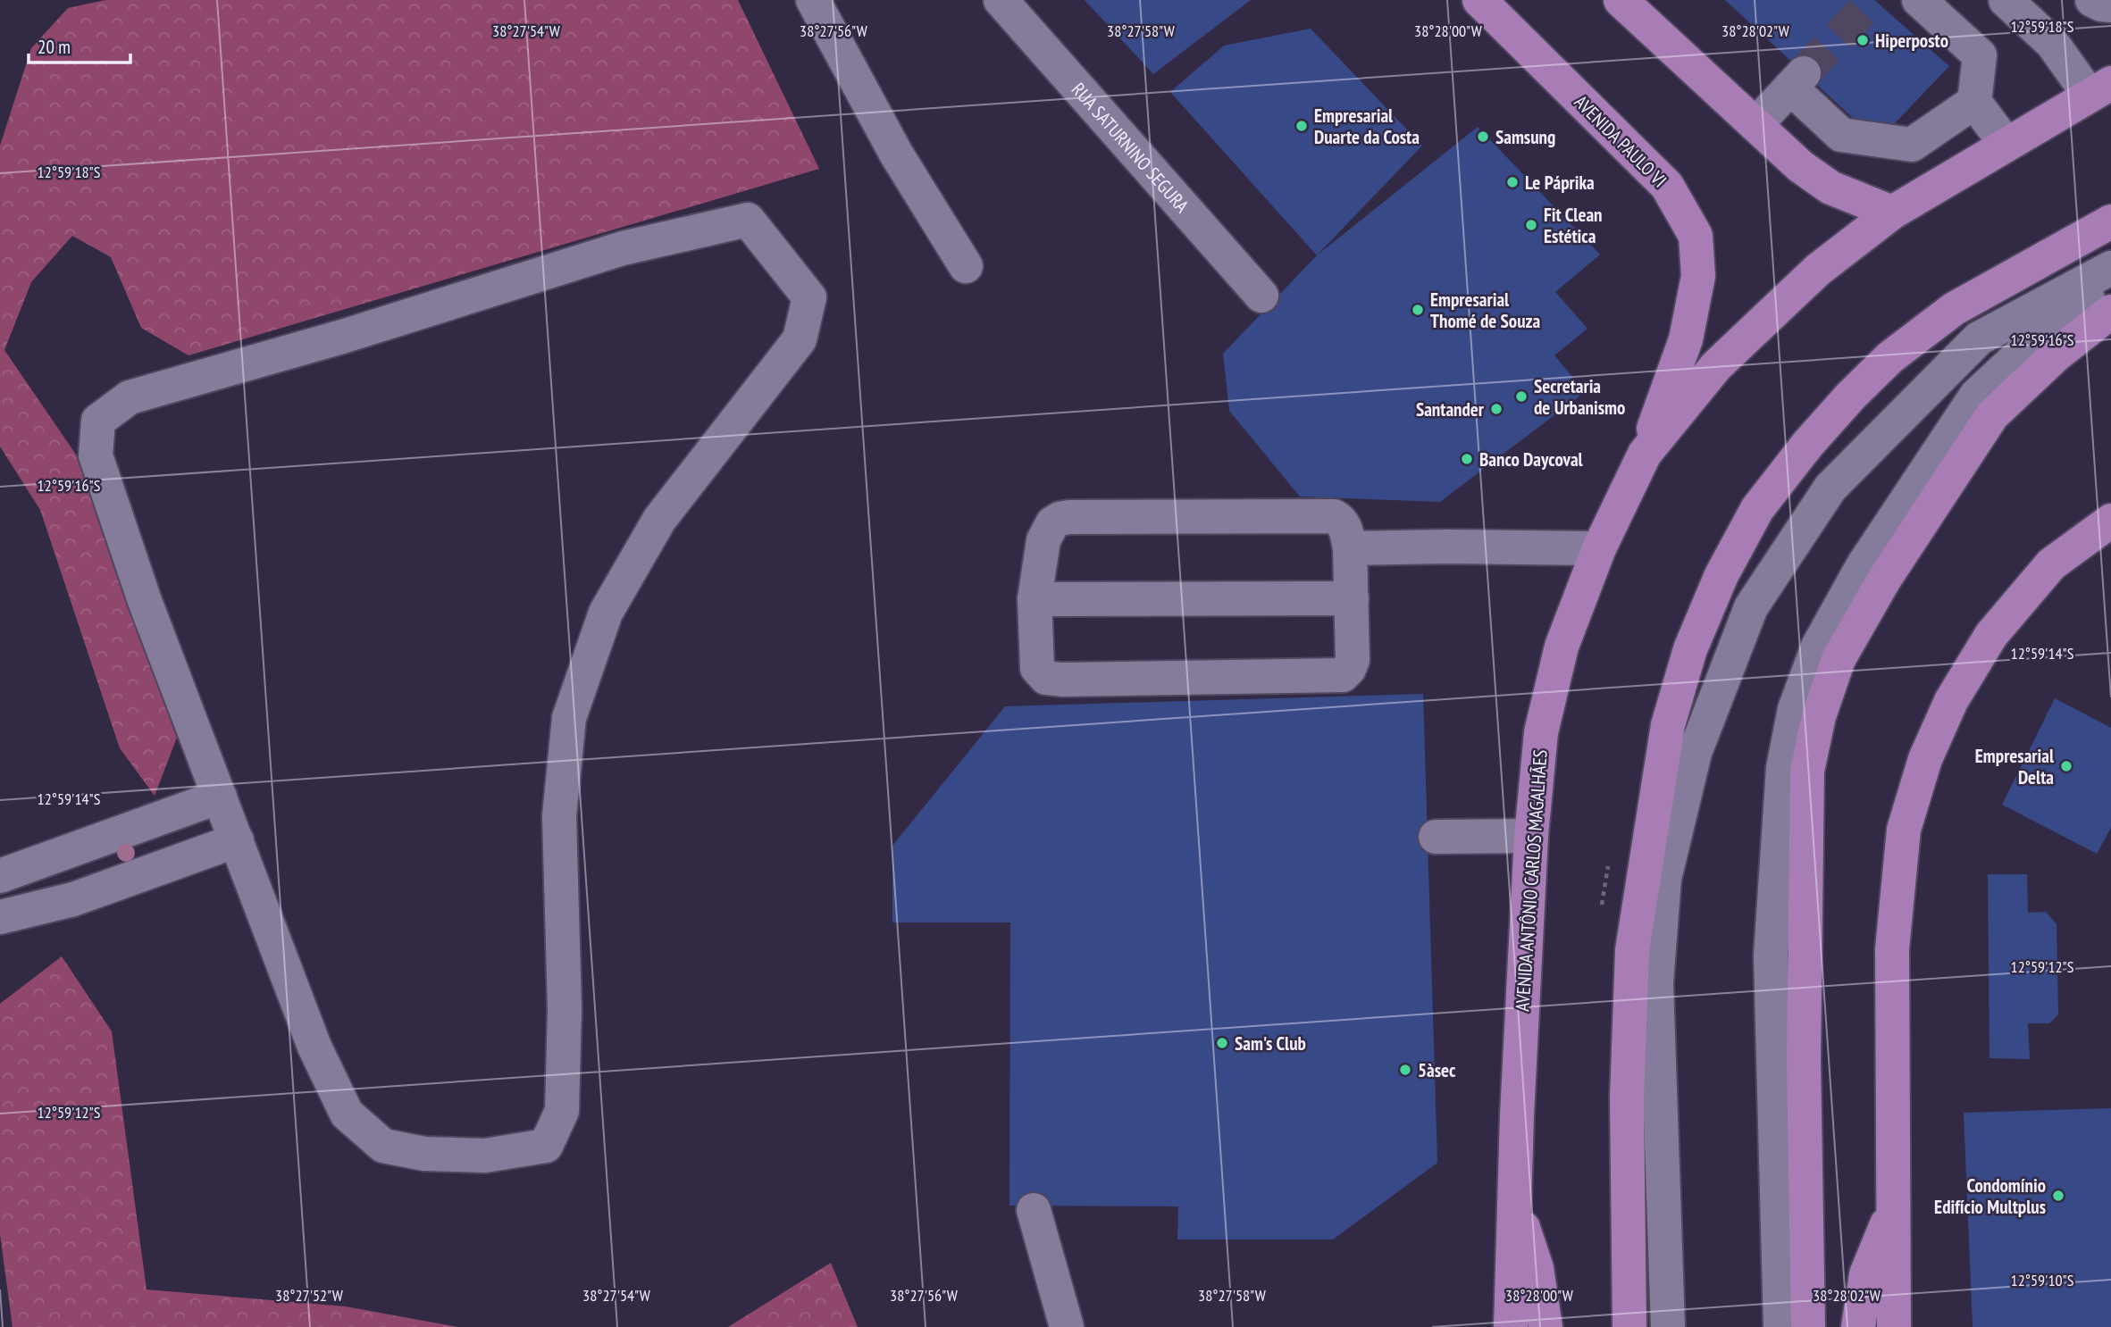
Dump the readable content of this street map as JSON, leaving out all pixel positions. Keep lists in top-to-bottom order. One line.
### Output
{"streets":{"main road":["AVENIDA PAULO VI","AVENIDA ANTÔNIO CARLOS MAGALHÃES"],"street":["RUA SATURNINO SEGURA"]},"crossings":[["AVENIDA PAULO VI","AVENIDA ANTÔNIO CARLOS MAGALHÃES"]],"places":["Hiperposto","Empresarial Duarte da Costa","Samsung","Le Páprika","Fit Clean Estética","Empresarial Thomé de Souza","Secretaria de Urbanismo","Santander","Banco Daycoval","Empresarial Delta","Sam's Club","5àsec","Condomínio Edifício Multplus"],"scale_bar":"20 m","coordinates":["12°59'18\"S","38°27'54\"W","38°27'56\"W","38°27'58\"W","38°28'00\"W","38°28'02\"W","12°59'16\"S","12°59'14\"S","12°59'12\"S","12°59'10\"S","38°27'52\"W"]}
